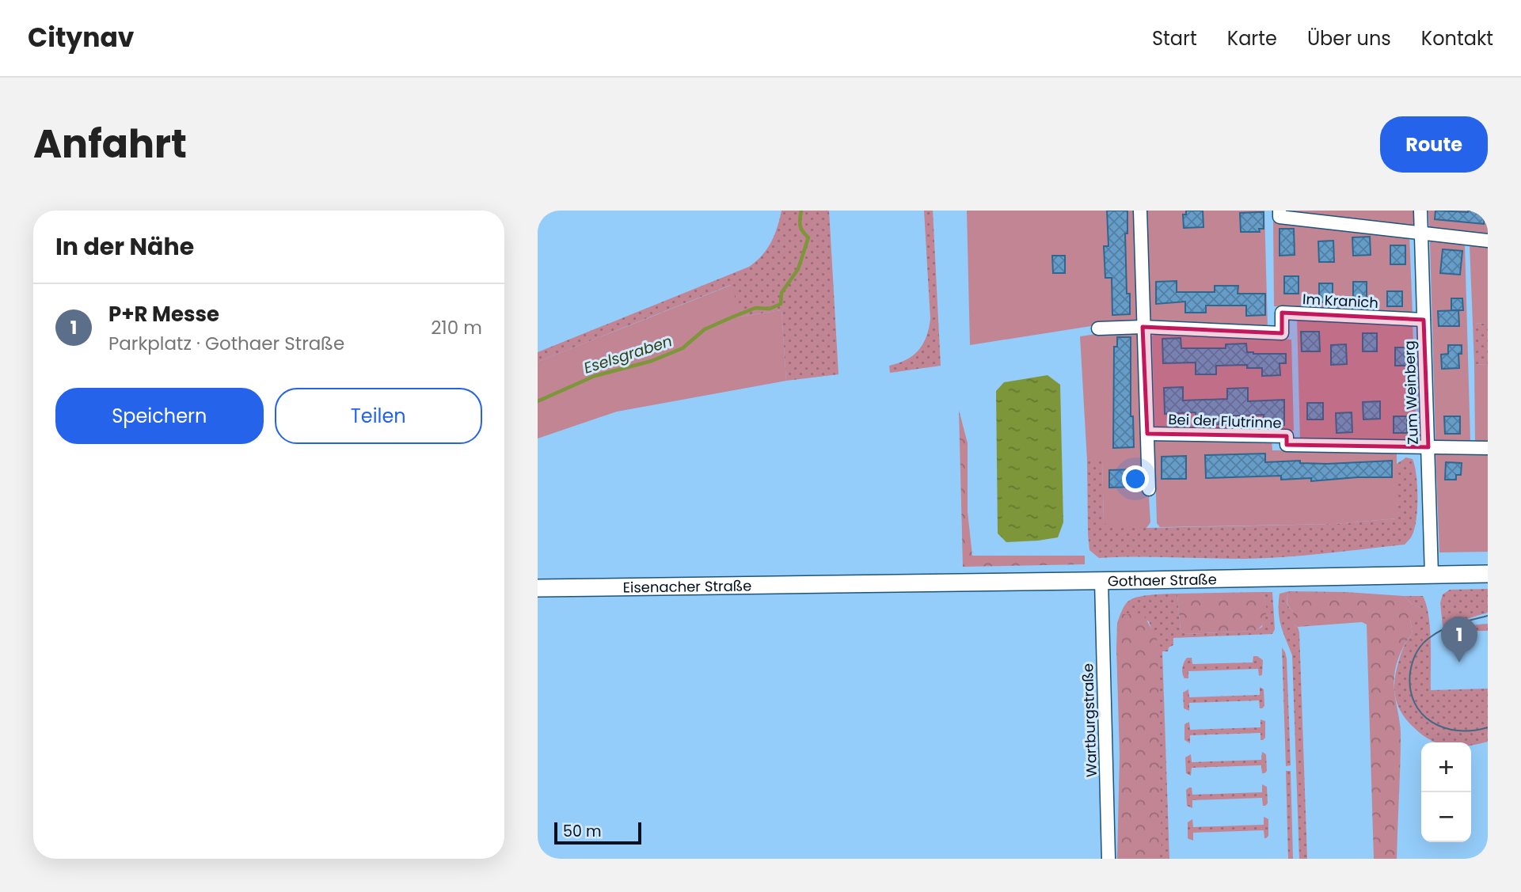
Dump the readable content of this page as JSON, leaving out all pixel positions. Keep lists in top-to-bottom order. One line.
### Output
{"streets":{"main road":["Gothaer Straße","Eisenacher Straße"],"street":["Im Kranich","Zum Weinberg","Bei der Flutrinne","Wartburgstraße"]},"crossings":[["Im Kranich","Zum Weinberg"],["Zum Weinberg","Bei der Flutrinne"],["Zum Weinberg","Gothaer Straße"],["Gothaer Straße","Eisenacher Straße"],["Gothaer Straße","Wartburgstraße"]],"water":["Eselsgraben"],"scale_bar":"50 m","page":{"header":"Citynav","nav":["Start","Karte","Über uns","Kontakt"],"title":"Anfahrt","buttons":["Route",["Speichern","Teilen"]],"heading":"In der Nähe","list":[{"mark":"1","name":"P+R Messe","note":"Parkplatz · Gothaer Straße","value":"210 m"}],"pins":"1","map_buttons":["+","−"],"scale":"50 m"}}
